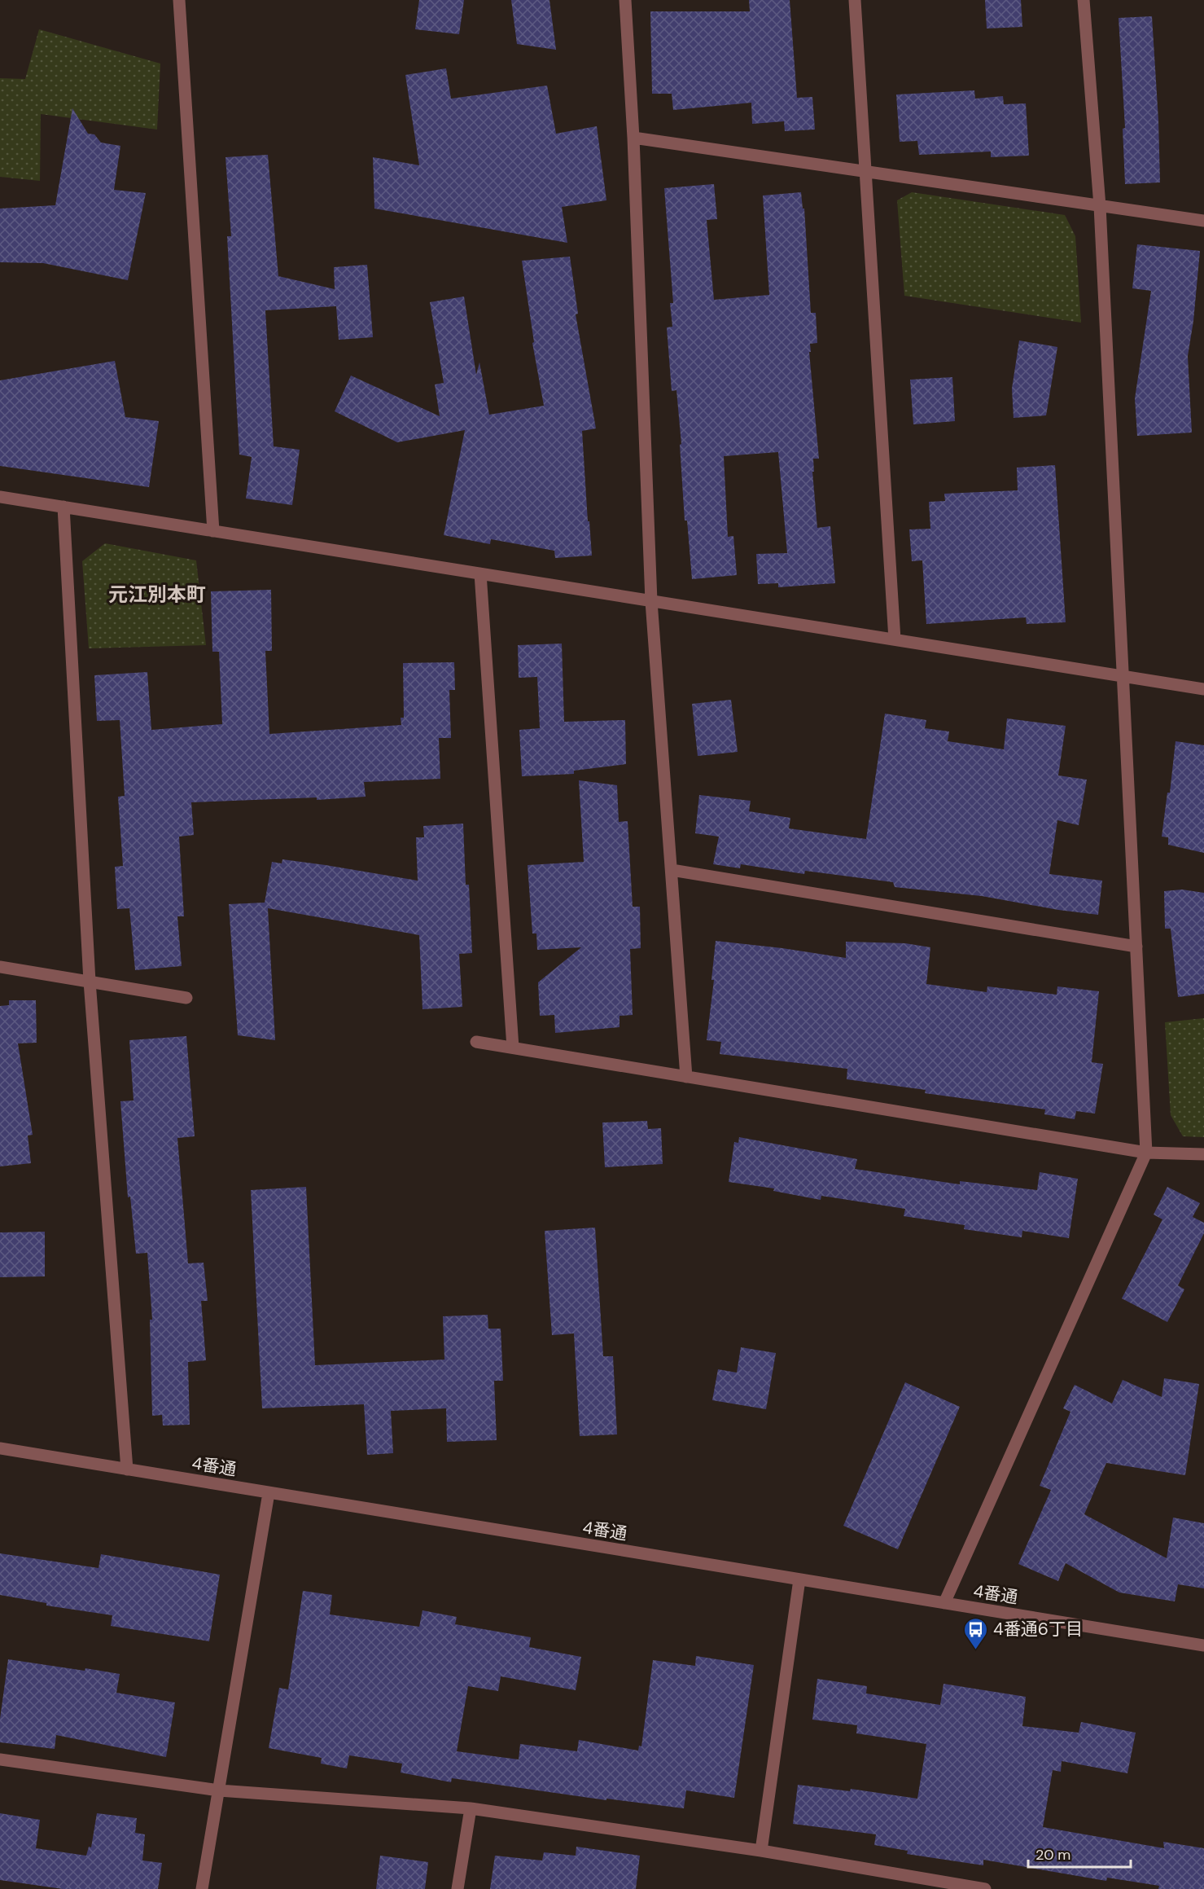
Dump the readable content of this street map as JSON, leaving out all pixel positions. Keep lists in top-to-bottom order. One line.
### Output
{"streets":{"street":["4番通"]},"districts":["元江別本町"],"places":{"bus stop":["4番通6丁目"]},"scale_bar":"20 m"}
